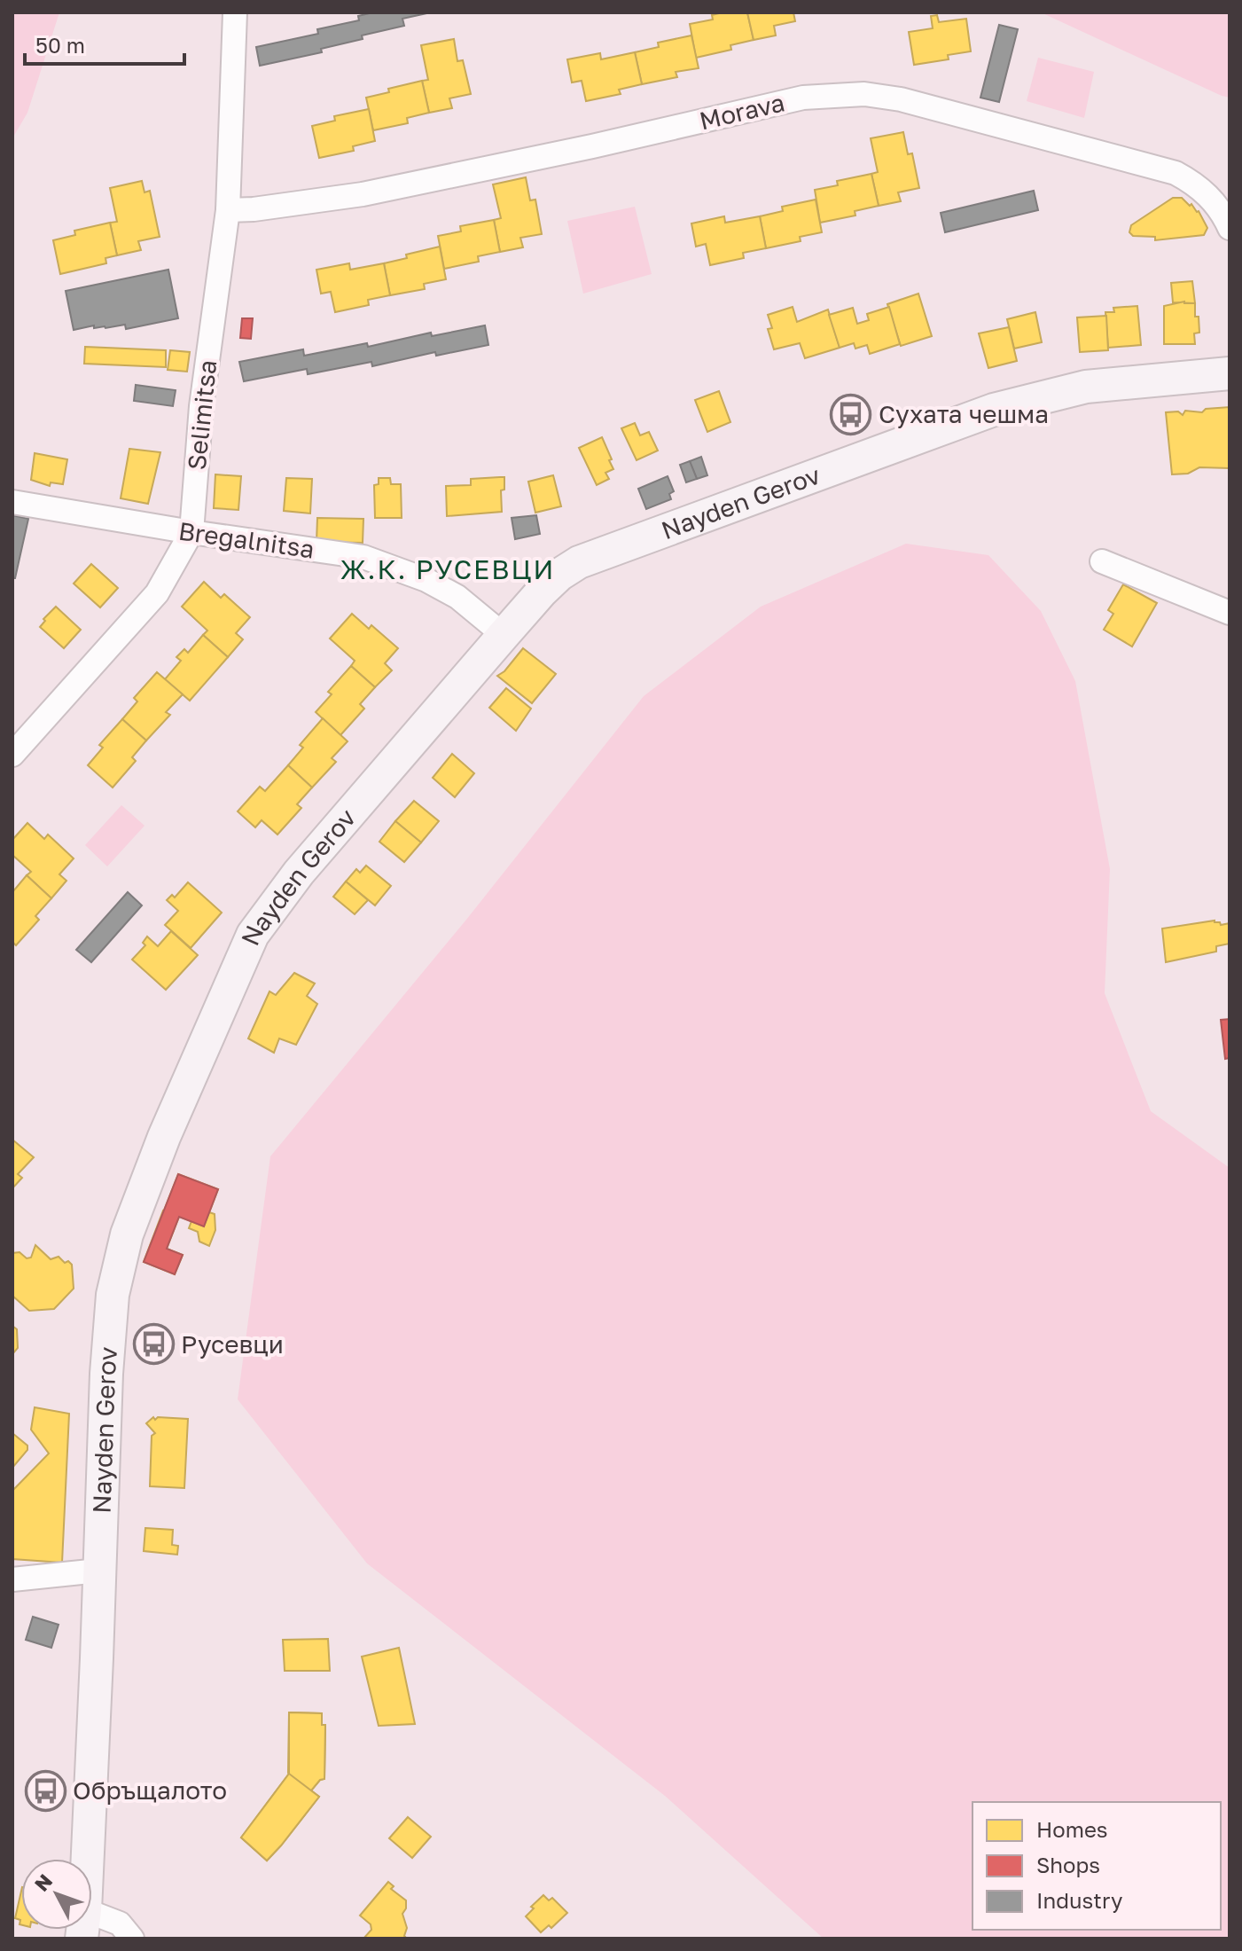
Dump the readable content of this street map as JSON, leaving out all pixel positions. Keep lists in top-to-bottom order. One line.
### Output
{"streets":{"street":["Morava","Selimitsa","Nayden Gerov","Bregalnitsa"]},"crossings":[["Morava","Selimitsa"],["Selimitsa","Bregalnitsa"],["Nayden Gerov","Bregalnitsa"]],"districts":["Ж.К. РУСЕВЦИ"],"places":{"bus stop":["Сухата чешма","Русевци","Обръщалото"]},"legend":["Homes","Shops","Industry"],"scale_bar":"50 m","north":"top left"}
